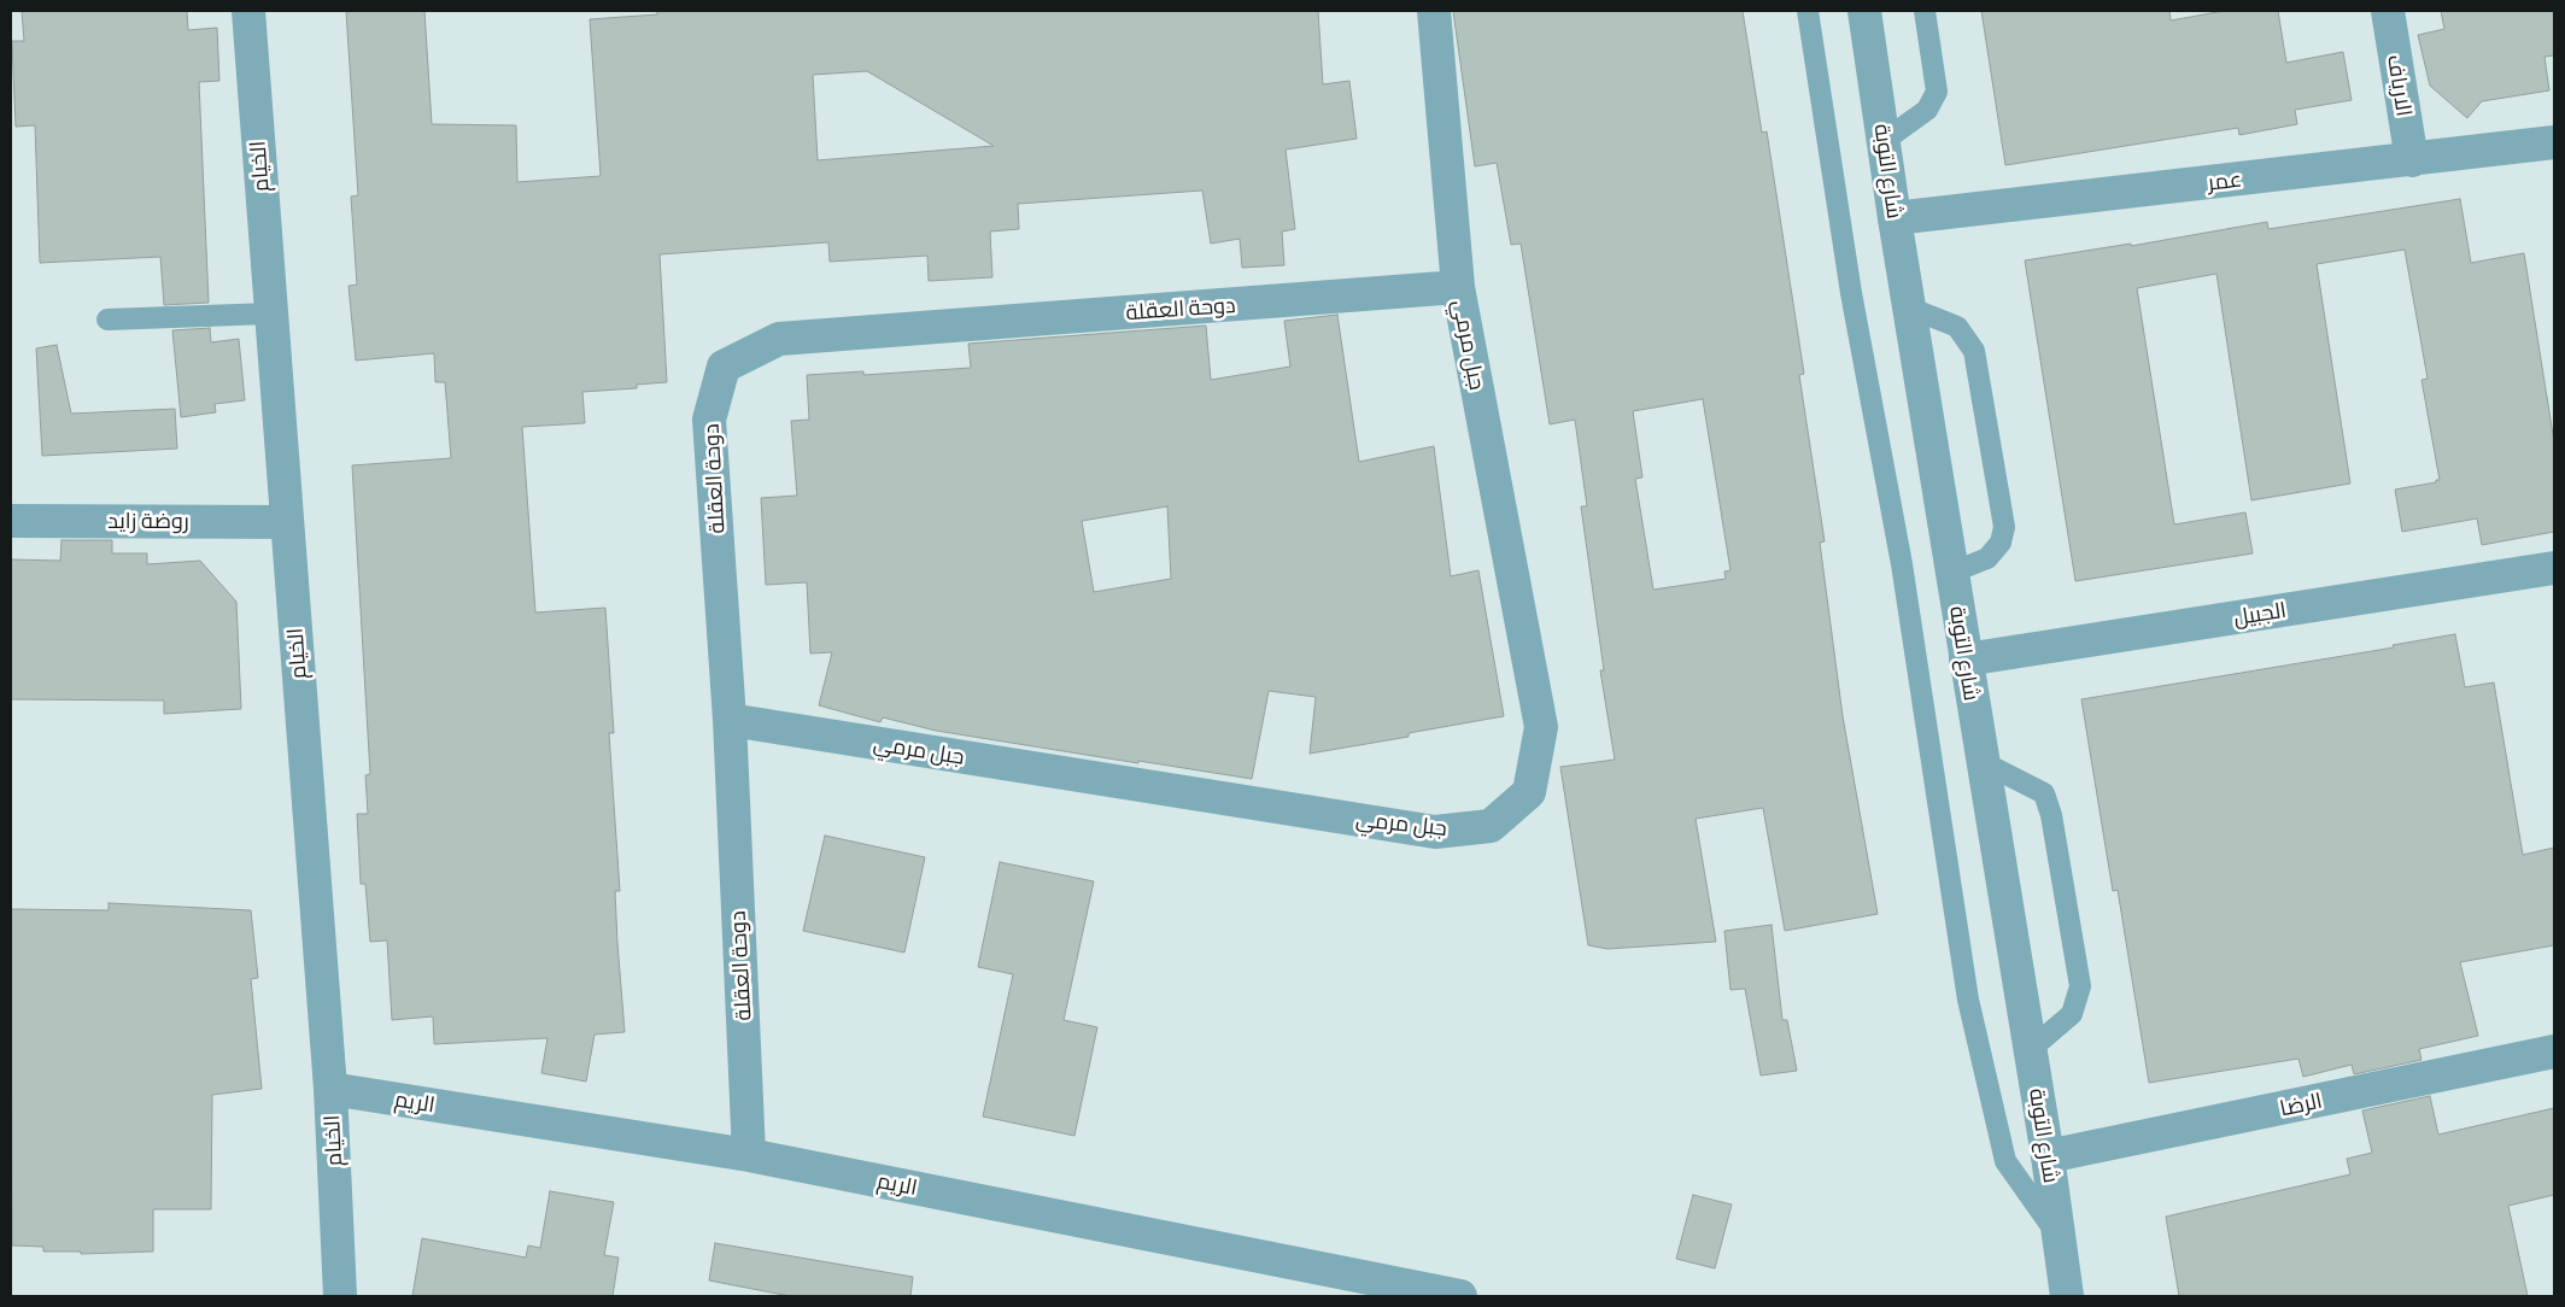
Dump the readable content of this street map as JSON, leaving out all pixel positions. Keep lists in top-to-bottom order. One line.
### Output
{"streets":{"street":["الارياف","الخيام","شارع التوبة","عمر","دوحة العقلة","جبل مرمي","روضة زايد","الجبيل","الريم","الرضا"]},"crossings":[["الارياف","عمر"],["الخيام","روضة زايد"],["الخيام","الريم"],["شارع التوبة","عمر"],["شارع التوبة","الجبيل"],["شارع التوبة","الرضا"],["دوحة العقلة","جبل مرمي"],["دوحة العقلة","الريم"]]}
